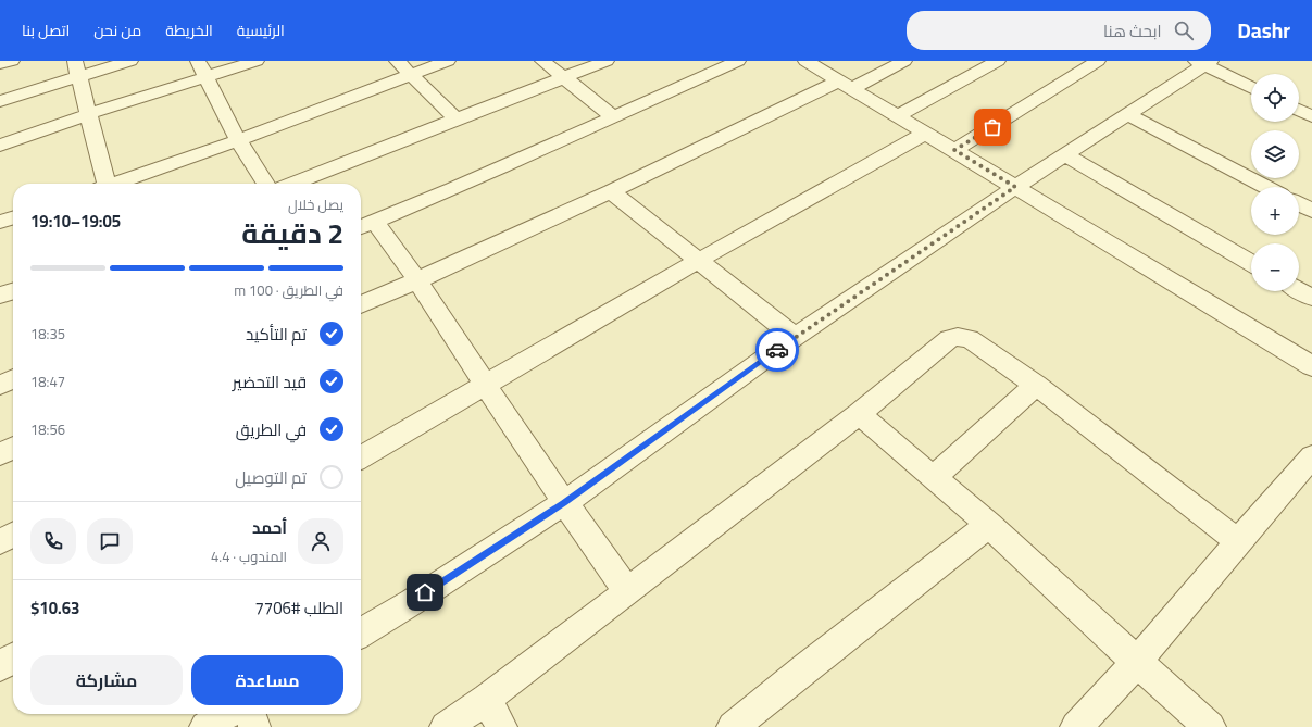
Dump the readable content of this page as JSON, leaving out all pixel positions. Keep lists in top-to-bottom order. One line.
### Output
{"page":{"header":"Dashr","search":"ابحث هنا","nav":["الرئيسية","الخريطة","من نحن","اتصل بنا"],"map_buttons":["+","−"],"heading":["2 دقيقة","يصل خلال","19:05–19:10"],"panel":["أحمد","المندوب · 4.4","الطلب #7706","$10.63"],"bar":"في الطريق · 100 m","list":[["تم التأكيد","18:35"],["قيد التحضير","18:47"],["في الطريق","18:56"],"تم التوصيل"],"buttons":["مساعدة","مشاركة"]}}
